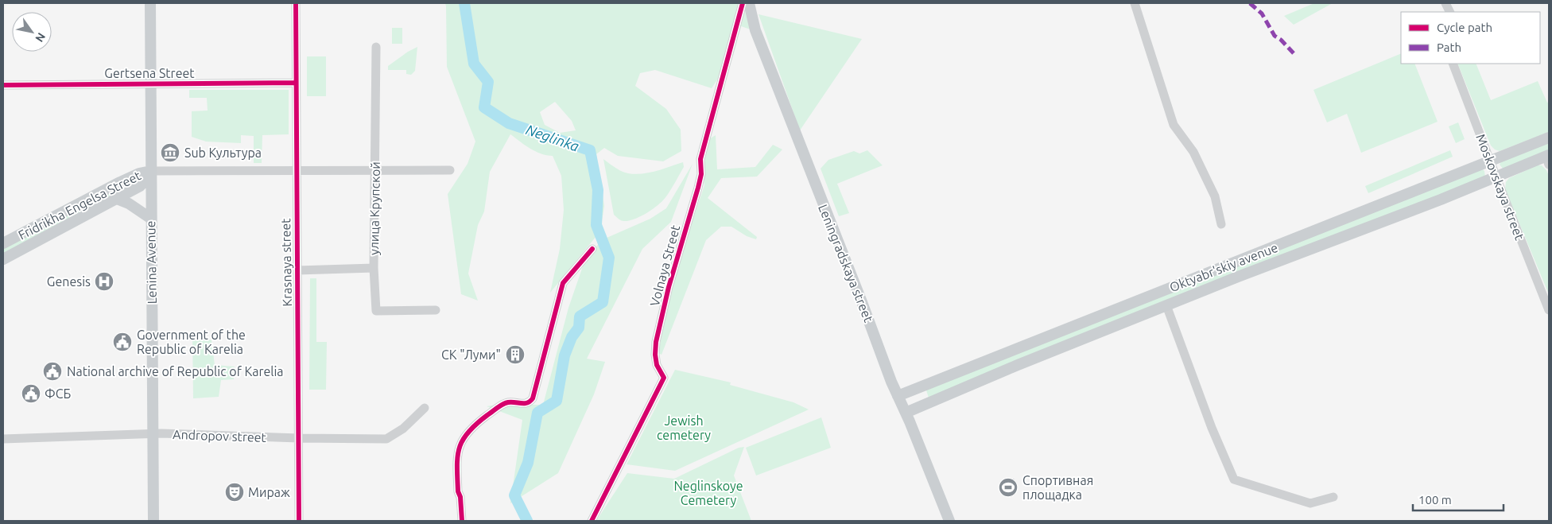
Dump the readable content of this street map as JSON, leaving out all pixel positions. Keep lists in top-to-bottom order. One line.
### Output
{"streets":{"main road":["Fridrikha Engelsa Street","Lenina Avenue","Leningradskaya street","Oktyabr'skiy avenue"],"street":["Gertsena Street","Moskovskaya street","улица Крупской","Krasnaya street","Volnaya Street","Andropov street"]},"crossings":[["Gertsena Street","Lenina Avenue"],["Gertsena Street","Krasnaya street"],["Moskovskaya street","Oktyabr'skiy avenue"],["Fridrikha Engelsa Street","Lenina Avenue"],["Lenina Avenue","Andropov street"],["Krasnaya street","Andropov street"],["Leningradskaya street","Oktyabr'skiy avenue"]],"water":["Neglinka"],"parks":["Jewish cemetery","Neglinskoye Cemetery"],"places":{"museum":["Sub Культура"],"hospital":["Genesis"],"public building":["Government of the Republic of Karelia","National archive of Republic of Karelia","ФСБ"],"building":["СК \"Луми\""],"sports":["Спортивная площадка"],"theatre":["Мираж"]},"legend":["Cycle path","Path"],"scale_bar":"100 m","north":"bottom right"}
